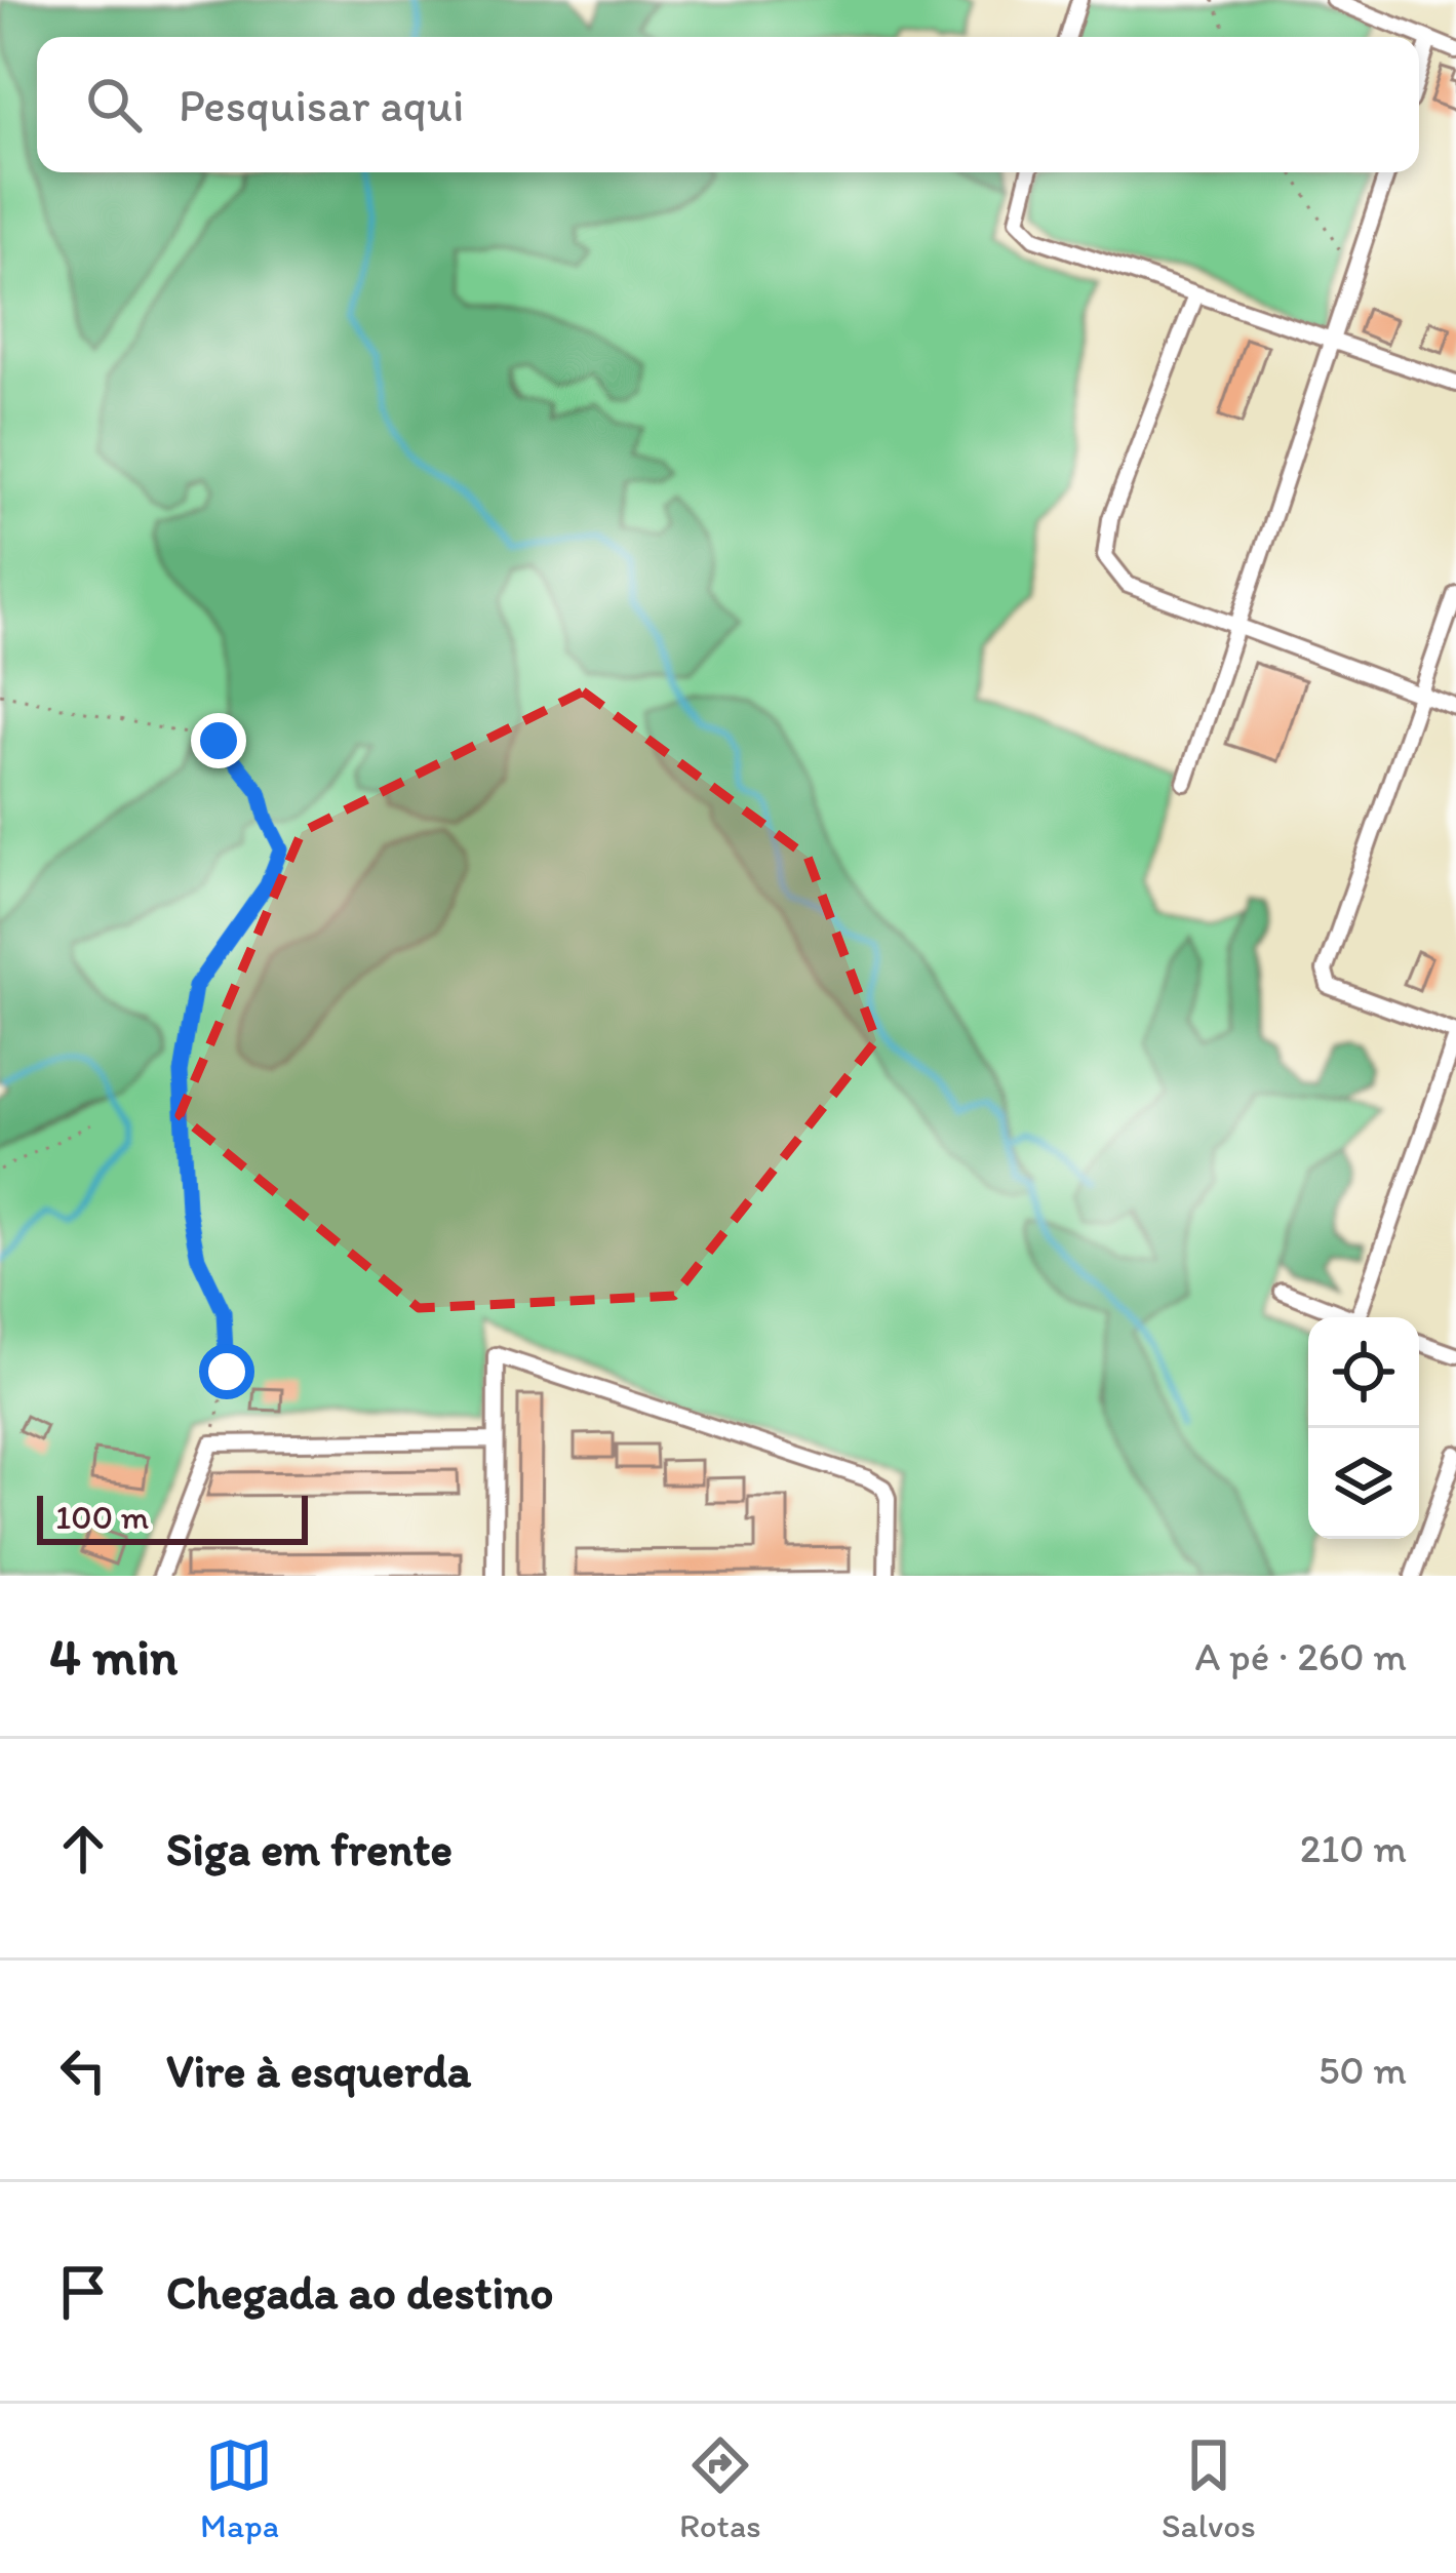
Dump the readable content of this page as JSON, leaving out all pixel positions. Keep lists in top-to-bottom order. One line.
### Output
{"scale_bar":"100 m","page":{"search":"Pesquisar aqui","scale":"100 m","heading":["4 min","A pé · 260 m"],"list":[["Siga em frente","210 m"],["Vire à esquerda","50 m"],"Chegada ao destino"],"nav":["Mapa","Rotas","Salvos"]}}
